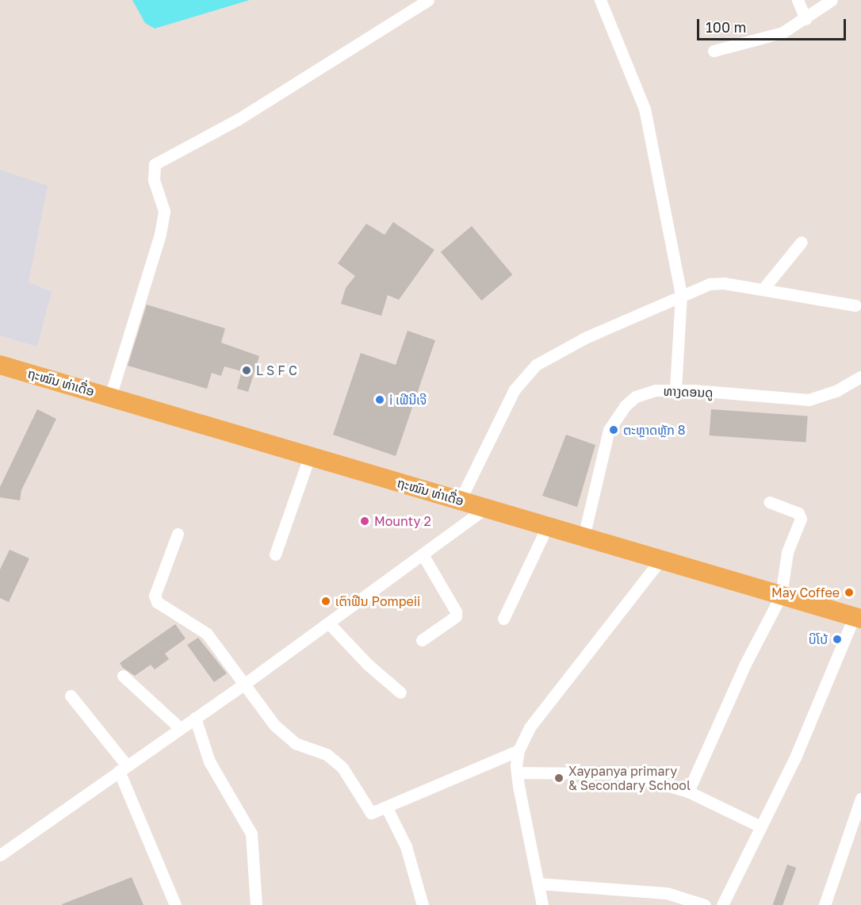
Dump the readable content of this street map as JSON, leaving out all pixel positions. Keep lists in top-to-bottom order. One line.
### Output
{"streets":{"main road":["ຖະໝົນ ທ່າເດື່ອ"],"street":["ທາງດອນດູ"]},"crossings":[["ຖະໝົນ ທ່າເດື່ອ","ທາງດອນດູ"]],"places":["L S F C","i ເຟີນີເຈີ","ຕະຫຼາດຫຼັກ 8","Mounty 2","May Coffee","ເຕົາຟືນ Pompeii","ບິໂບ້","Xaypanya primary & Secondary School"],"scale_bar":"100 m"}
